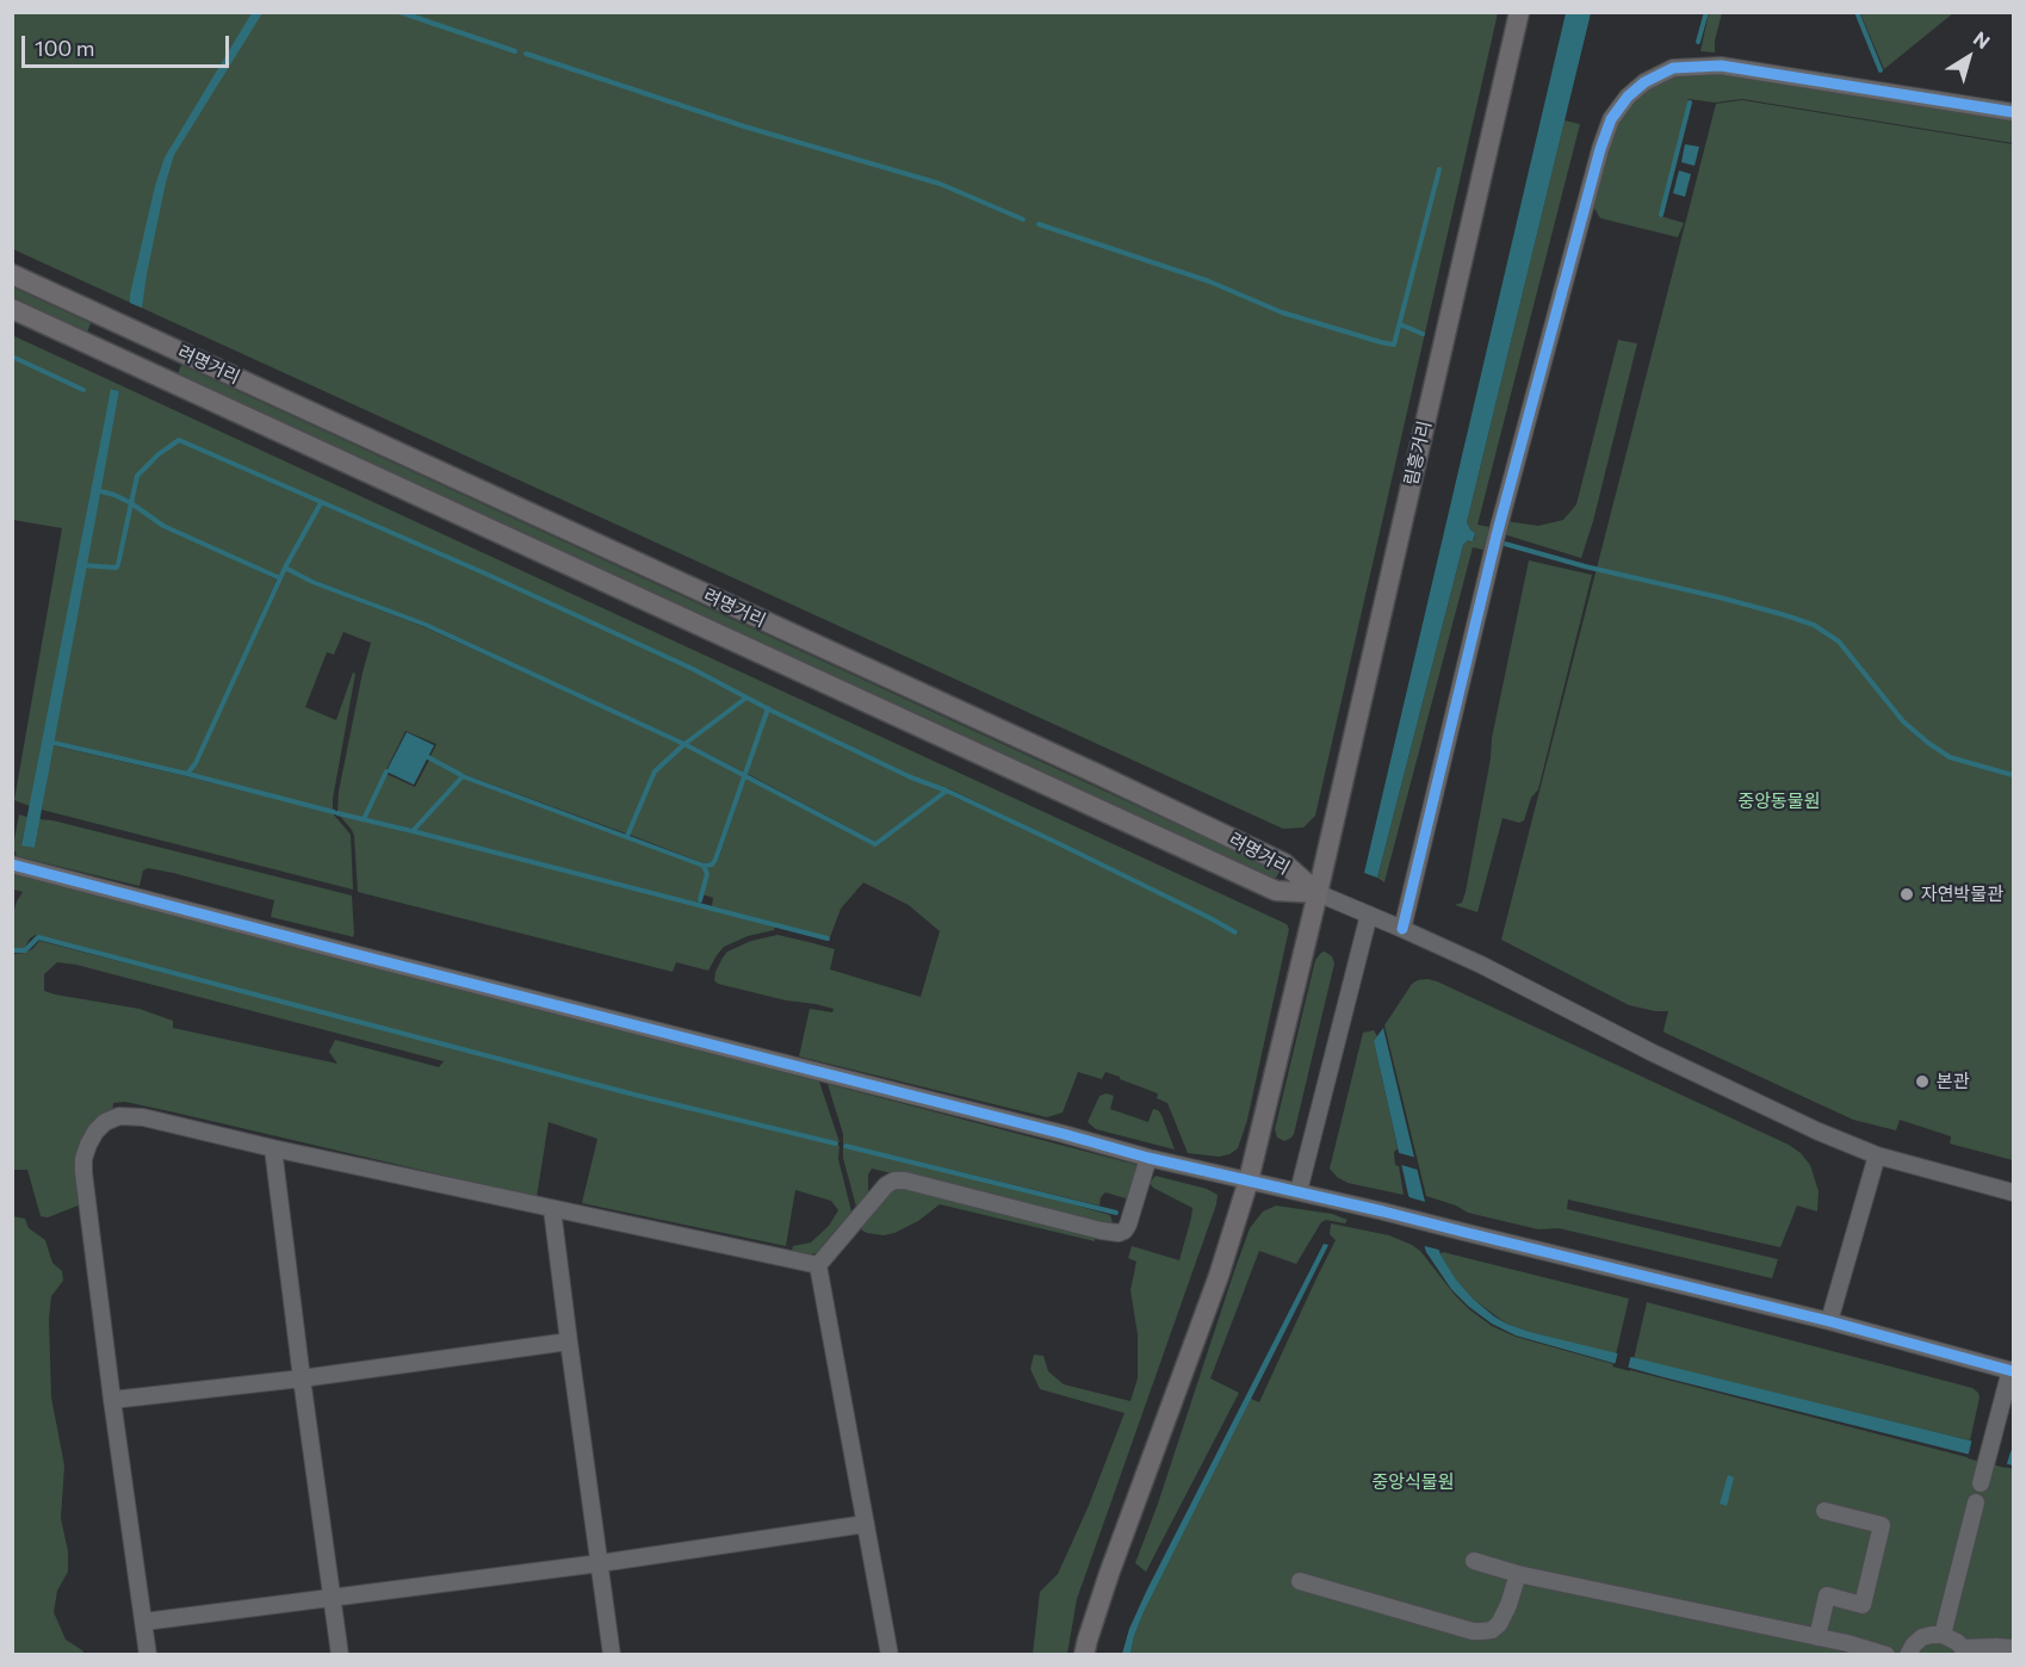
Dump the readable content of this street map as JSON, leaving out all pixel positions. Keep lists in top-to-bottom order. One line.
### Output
{"streets":{"main road":["려명거리","림흥거리"]},"crossings":[["려명거리","림흥거리"]],"parks":["중앙동물원","중앙식물원"],"places":["자연박물관","본관"],"scale_bar":"100 m","north":"top right"}
